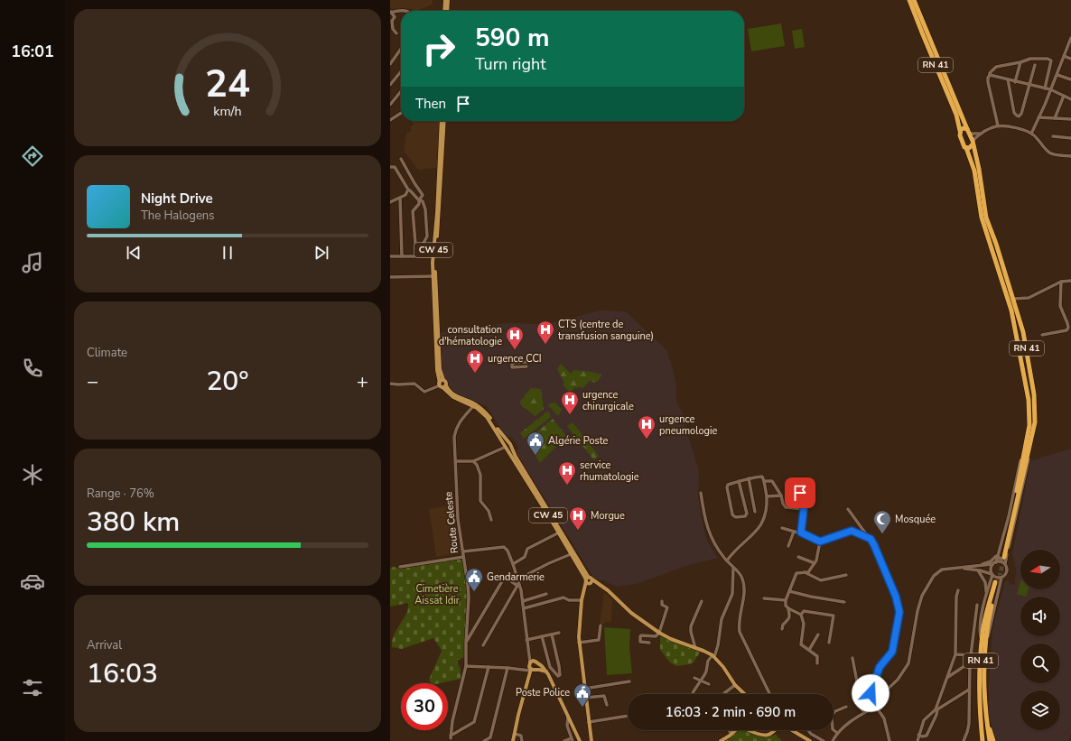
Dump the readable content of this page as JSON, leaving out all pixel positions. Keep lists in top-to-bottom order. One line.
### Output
{"streets":{"highway":["RN 41"],"main road":["CW 45"],"street":["Route Celeste"]},"crossings":[["CW 45","Route Celeste"]],"parks":["Cimetière Aissat Idir"],"places":{"hospital":["CTS (centre de transfusion sanguine)","consultation d'hématologie","urgence CCI","urgence chirurgicale","urgence pneumologie","service rhumatologie","Morgue"],"public building":["Algérie Poste","Gendarmerie","Poste Police"],"mosque":["Mosquée"]},"north":"left","page":{"tabs":"16:01","turn":["590 m","Turn right"],"then":"Then","song":["Night Drive","The Halogens"],"tile":["Climate",["Range · 76%","380 km"],["Arrival","16:03"]],"heat":["−","20°","+"],"limit":"30","trip":"16:03 · 2 min · 690 m","gauge":["24","km/h"]}}
